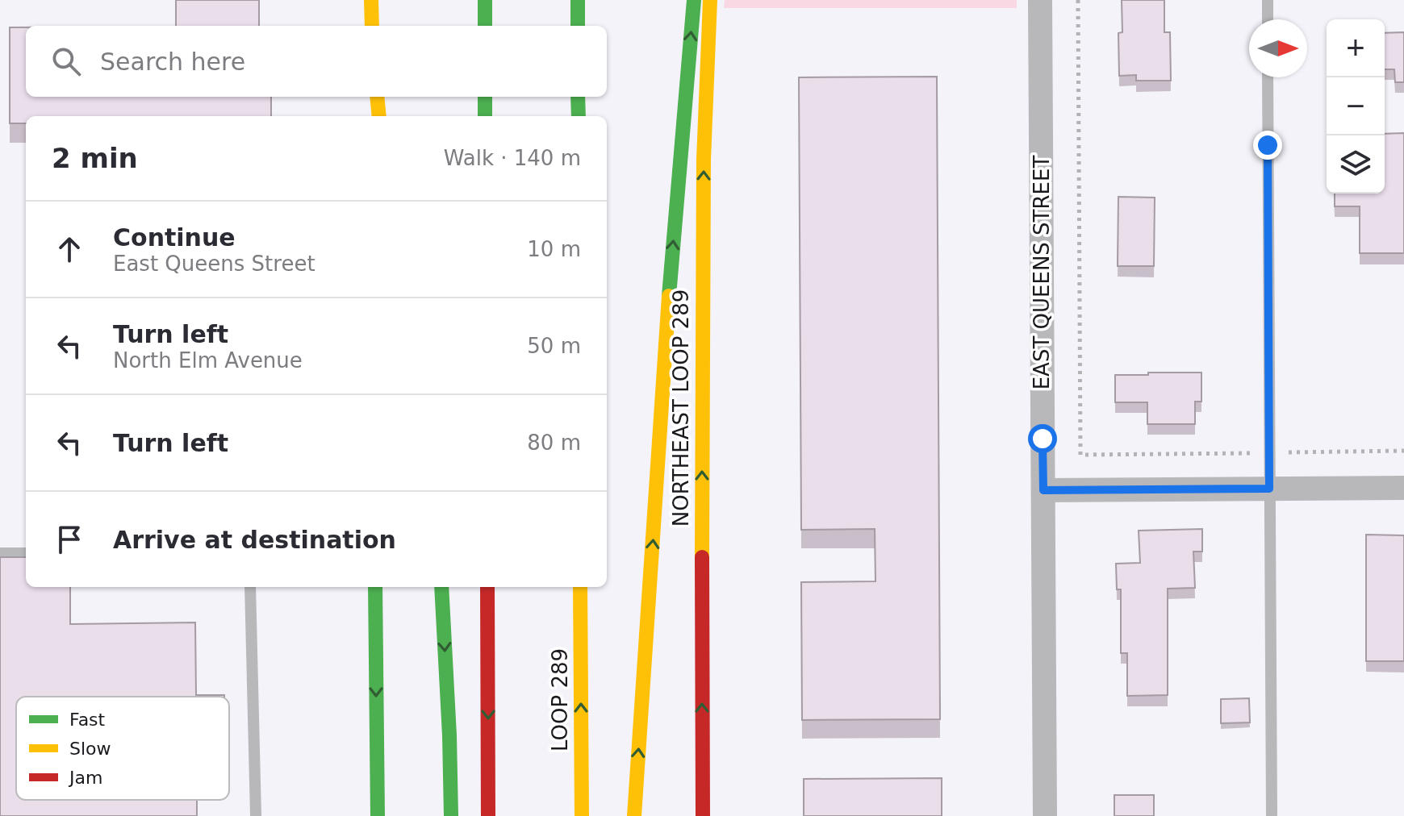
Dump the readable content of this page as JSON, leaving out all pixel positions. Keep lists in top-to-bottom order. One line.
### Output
{"streets":{"main road":["NORTHEAST LOOP 289","LOOP 289"],"street":["EAST QUEENS STREET"]},"legend":["Fast","Slow","Jam"],"north":"right","page":{"map_buttons":["+","−"],"search":"Search here","heading":["2 min","Walk · 140 m"],"list":[["Continue","East Queens Street","10 m"],["Turn left","North Elm Avenue","50 m"],["Turn left","80 m"],"Arrive at destination"]}}
